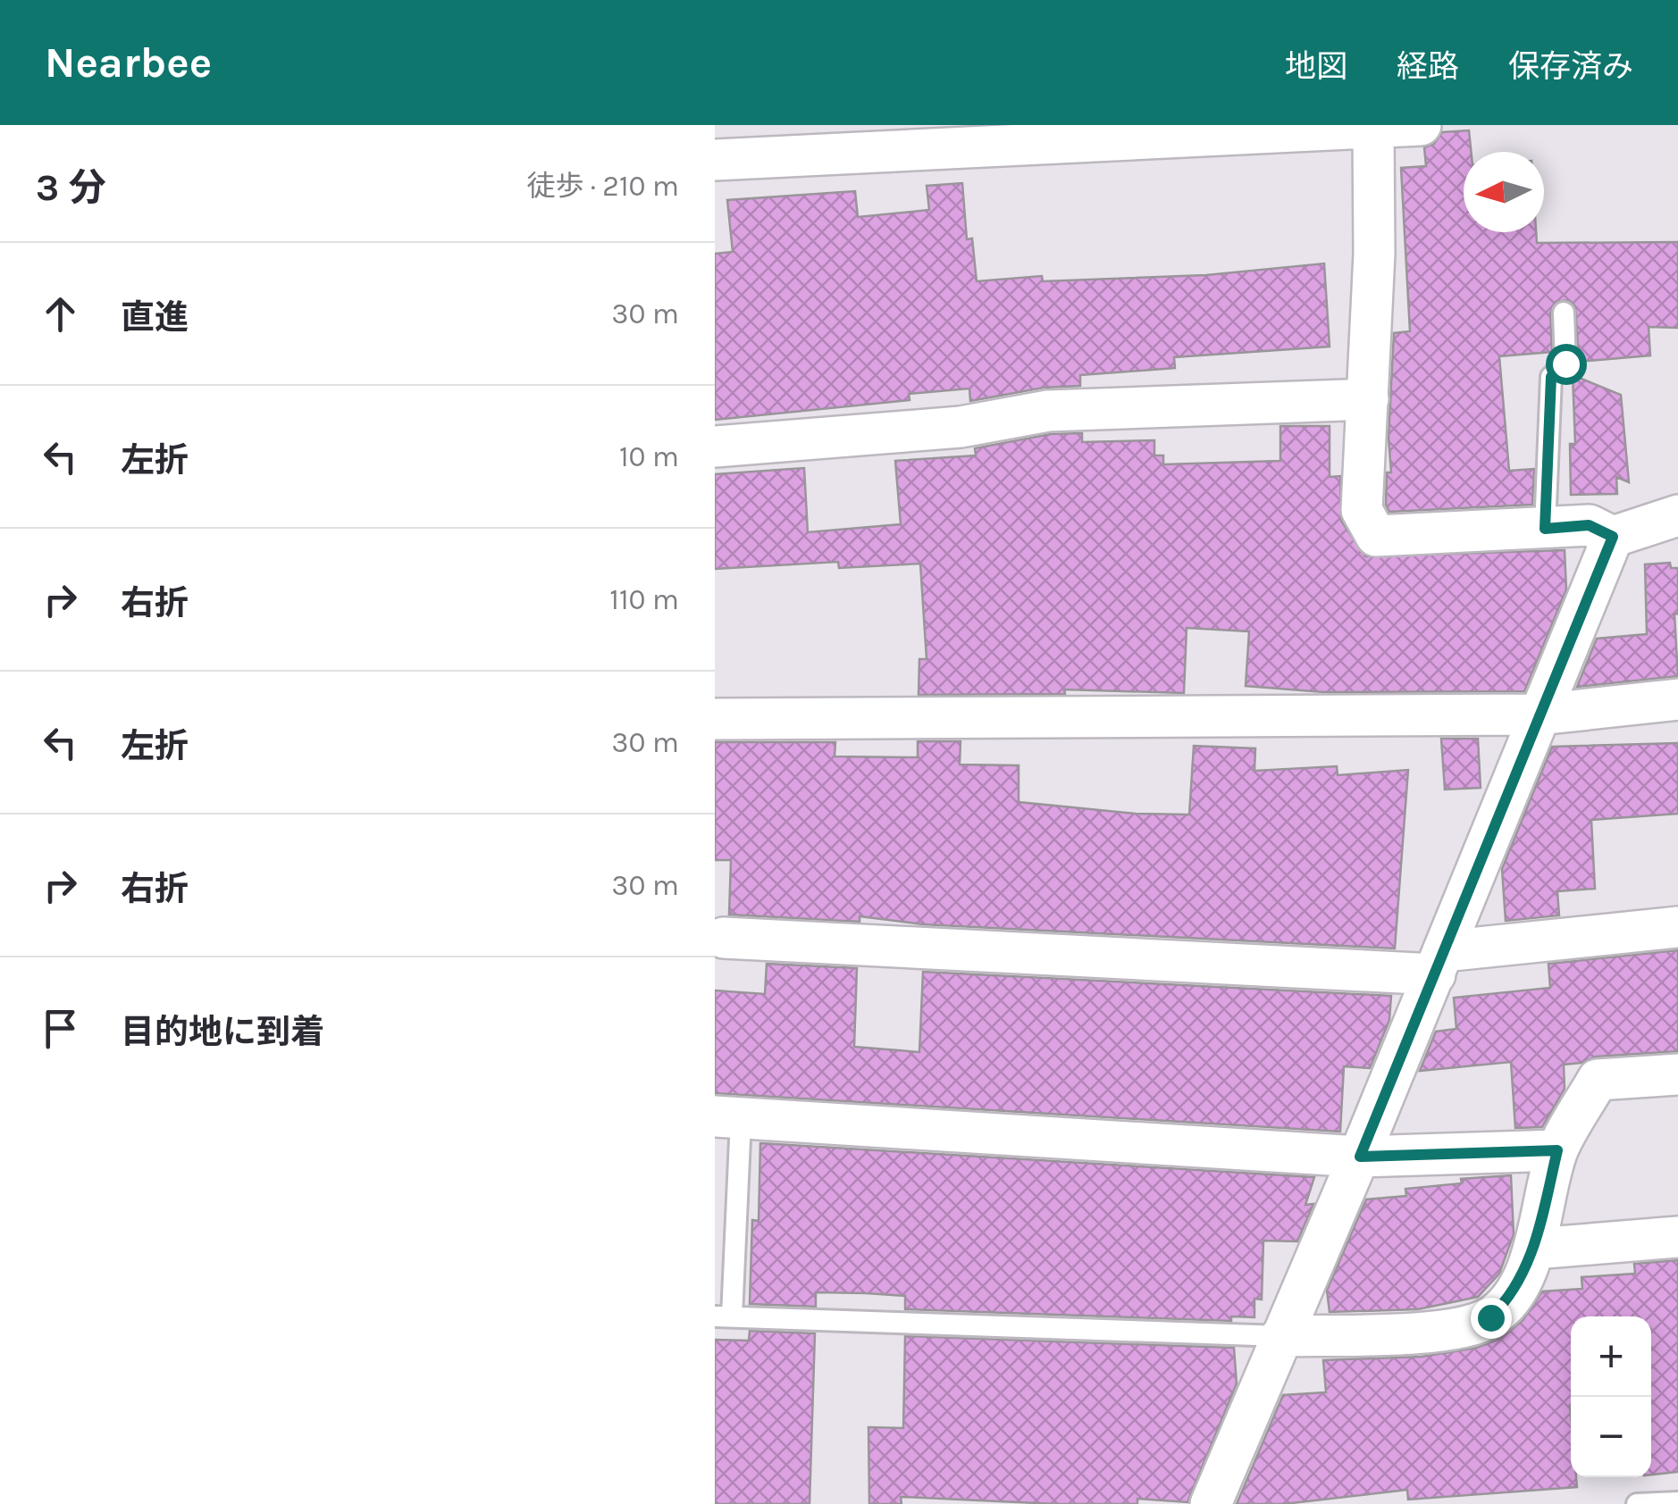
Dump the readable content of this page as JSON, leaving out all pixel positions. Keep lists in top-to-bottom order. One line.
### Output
{"north":"left","page":{"header":"Nearbee","nav":["地図","経路","保存済み"],"heading":["3 分","徒歩 · 210 m"],"list":[["直進","30 m"],["左折","10 m"],["右折","110 m"],["左折","30 m"],["右折","30 m"],"目的地に到着"],"map_buttons":["+","−"]}}
